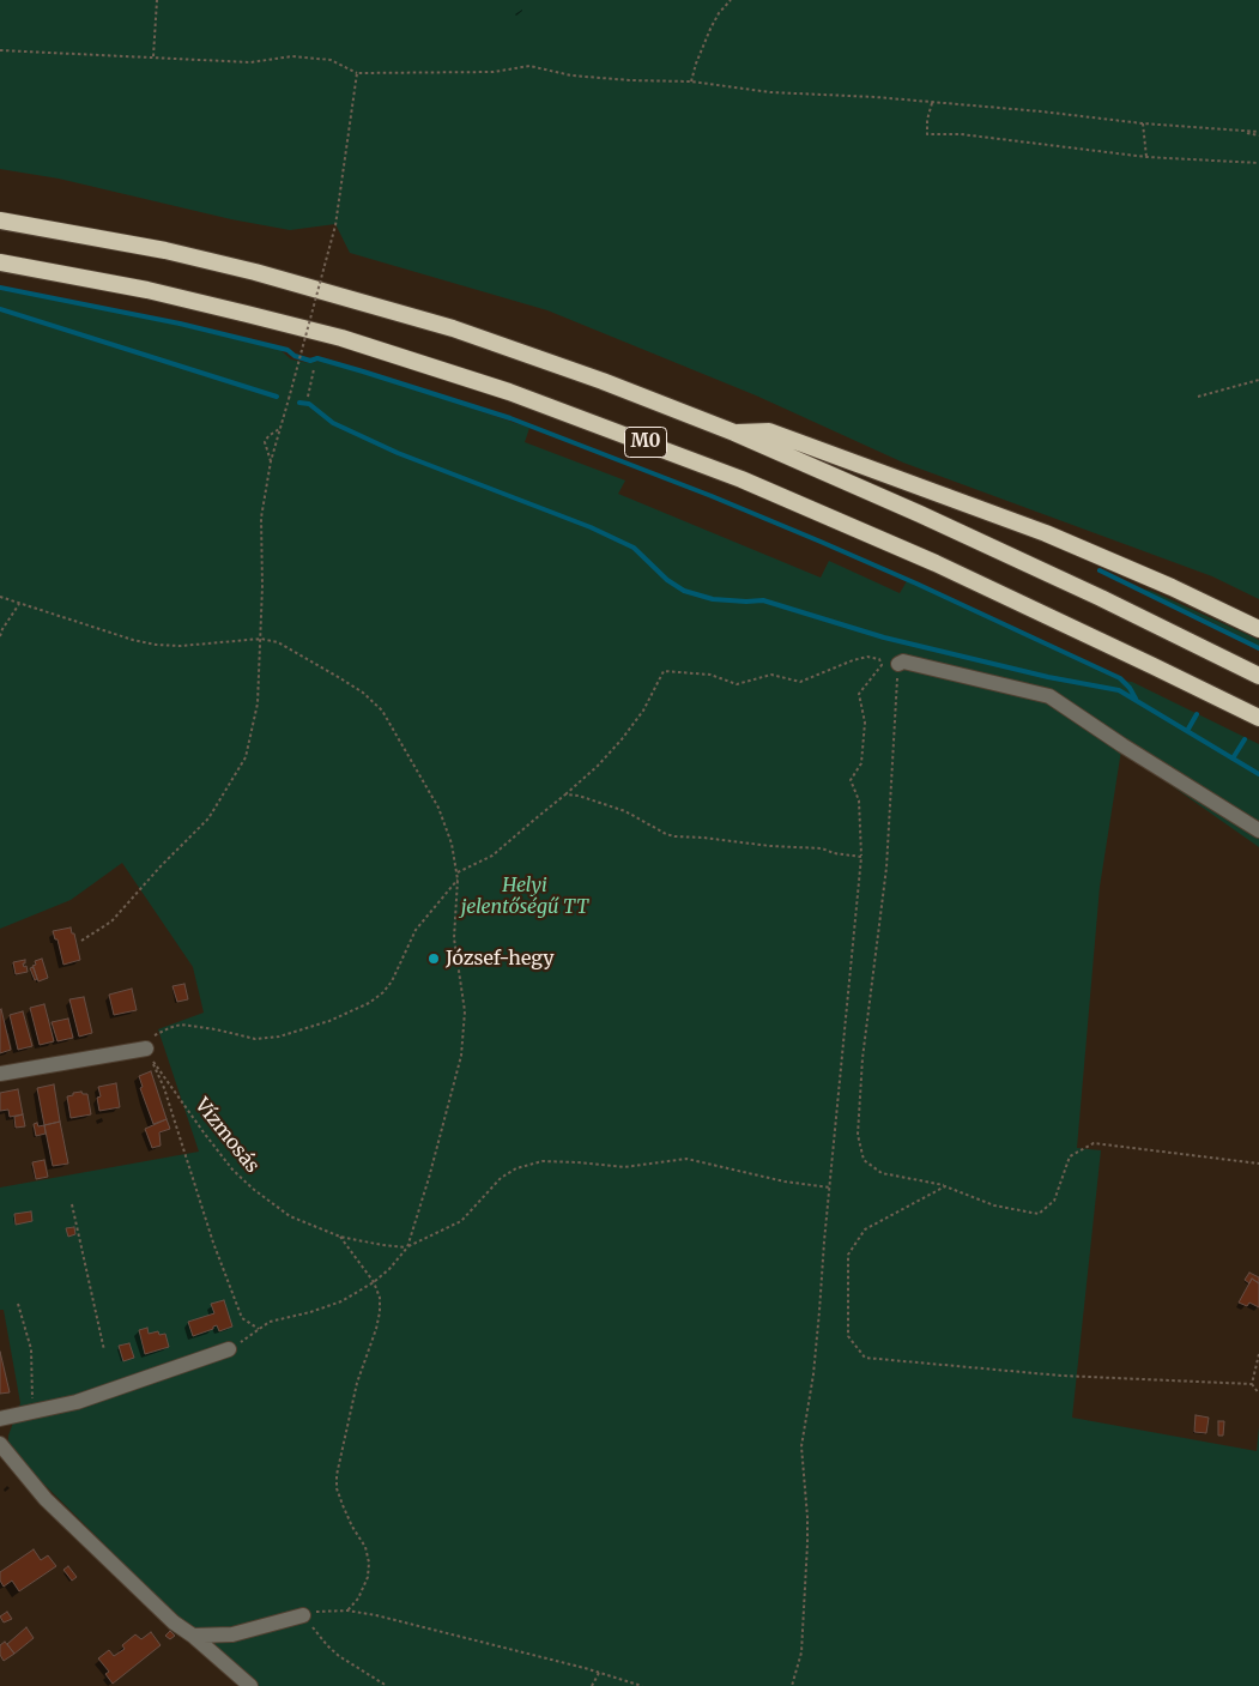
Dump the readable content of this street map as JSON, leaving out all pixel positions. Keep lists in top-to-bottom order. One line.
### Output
{"streets":{"highway":["M0"],"path":["Vízmosás"]},"parks":["Helyi jelentőségű TT"],"places":["József-hegy"]}
